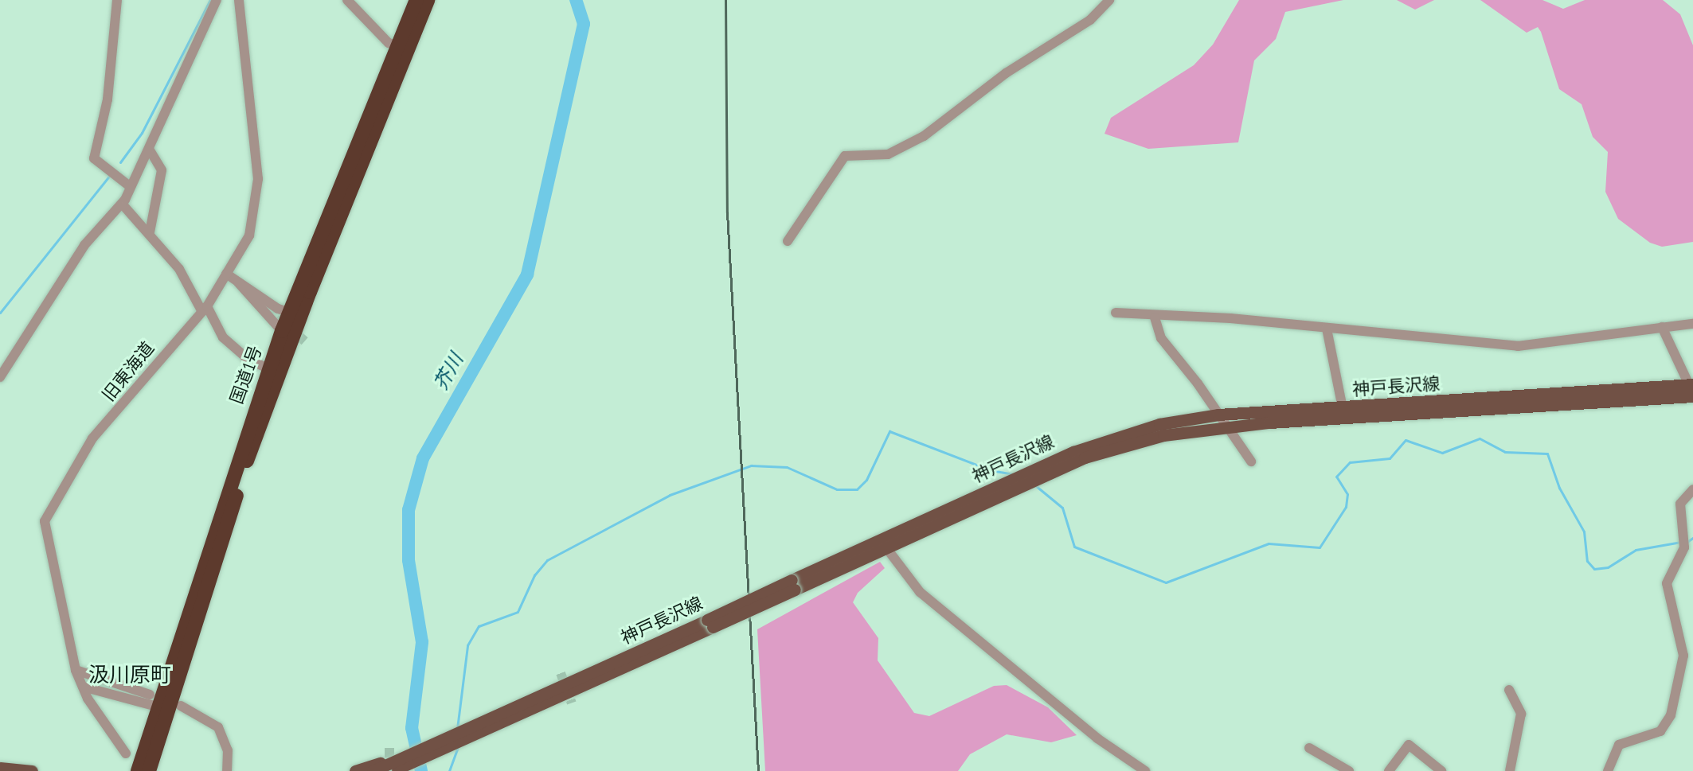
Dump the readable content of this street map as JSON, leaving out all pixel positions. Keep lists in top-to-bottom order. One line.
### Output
{"streets":{"highway":["国道1号"],"main road":["神戸長沢線"],"street":["旧東海道"]},"districts":["汲川原町"],"water":["芥川"]}
